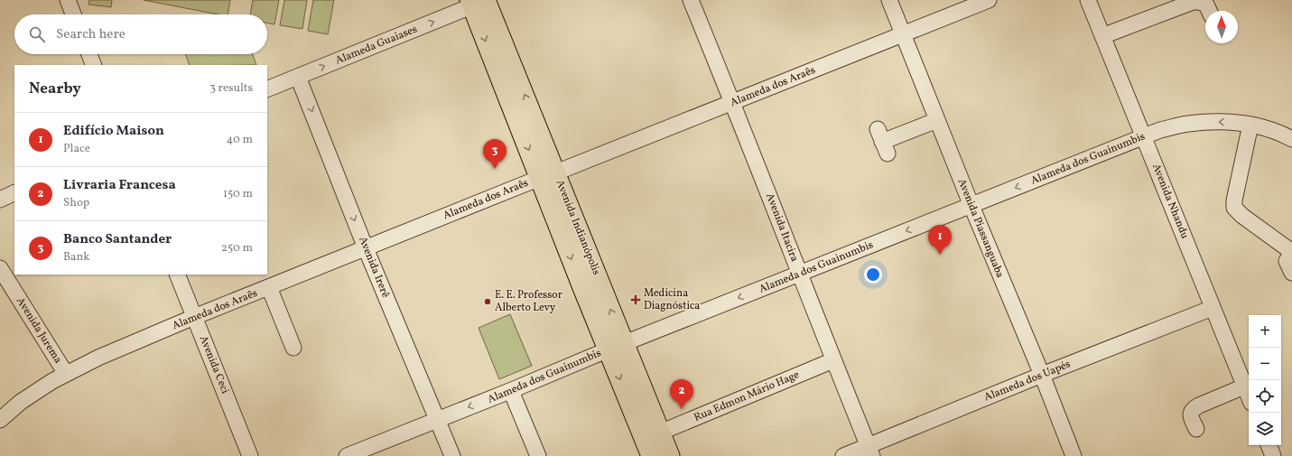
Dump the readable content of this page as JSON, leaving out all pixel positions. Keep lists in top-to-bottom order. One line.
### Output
{"streets":{"main road":["Avenida Indianópolis"],"street":["Alameda Guaiases","Alameda dos Araês","Alameda dos Guainumbis","Avenida Nhandu","Avenida Itacira","Avenida Piassanguaba","Avenida Irerê","Avenida Jurema","Avenida Ceci","Alameda dos Uapés","Rua Edmon Mário Hage"]},"crossings":[["Alameda Guaiases","Avenida Indianópolis"],["Alameda Guaiases","Avenida Irerê"],["Alameda dos Araês","Avenida Indianópolis"],["Alameda dos Araês","Avenida Itacira"],["Alameda dos Araês","Avenida Piassanguaba"],["Alameda dos Araês","Avenida Irerê"],["Alameda dos Araês","Avenida Jurema"],["Alameda dos Araês","Avenida Ceci"],["Alameda dos Guainumbis","Avenida Nhandu"],["Alameda dos Guainumbis","Avenida Indianópolis"],["Alameda dos Guainumbis","Avenida Itacira"],["Alameda dos Guainumbis","Avenida Piassanguaba"],["Alameda dos Guainumbis","Avenida Irerê"],["Avenida Nhandu","Alameda dos Uapés"],["Avenida Indianópolis","Rua Edmon Mário Hage"],["Avenida Itacira","Alameda dos Uapés"],["Avenida Itacira","Rua Edmon Mário Hage"],["Avenida Piassanguaba","Alameda dos Uapés"]],"one_way":["Alameda Guaiases","Alameda dos Guainumbis","Avenida Irerê"],"places":{"health":["Medicina Diagnóstica"],"other":["E. E. Professor Alberto Levy"]},"north":"top","page":{"search":"Search here","heading":["Nearby","3 results"],"list":[{"mark":"1","name":"Edifício Maison","note":"Place","value":"40 m"},{"mark":"2","name":"Livraria Francesa","note":"Shop","value":"150 m"},{"mark":"3","name":"Banco Santander","note":"Bank","value":"250 m"}],"pins":["3","1","2"],"map_buttons":["+","−"]}}
